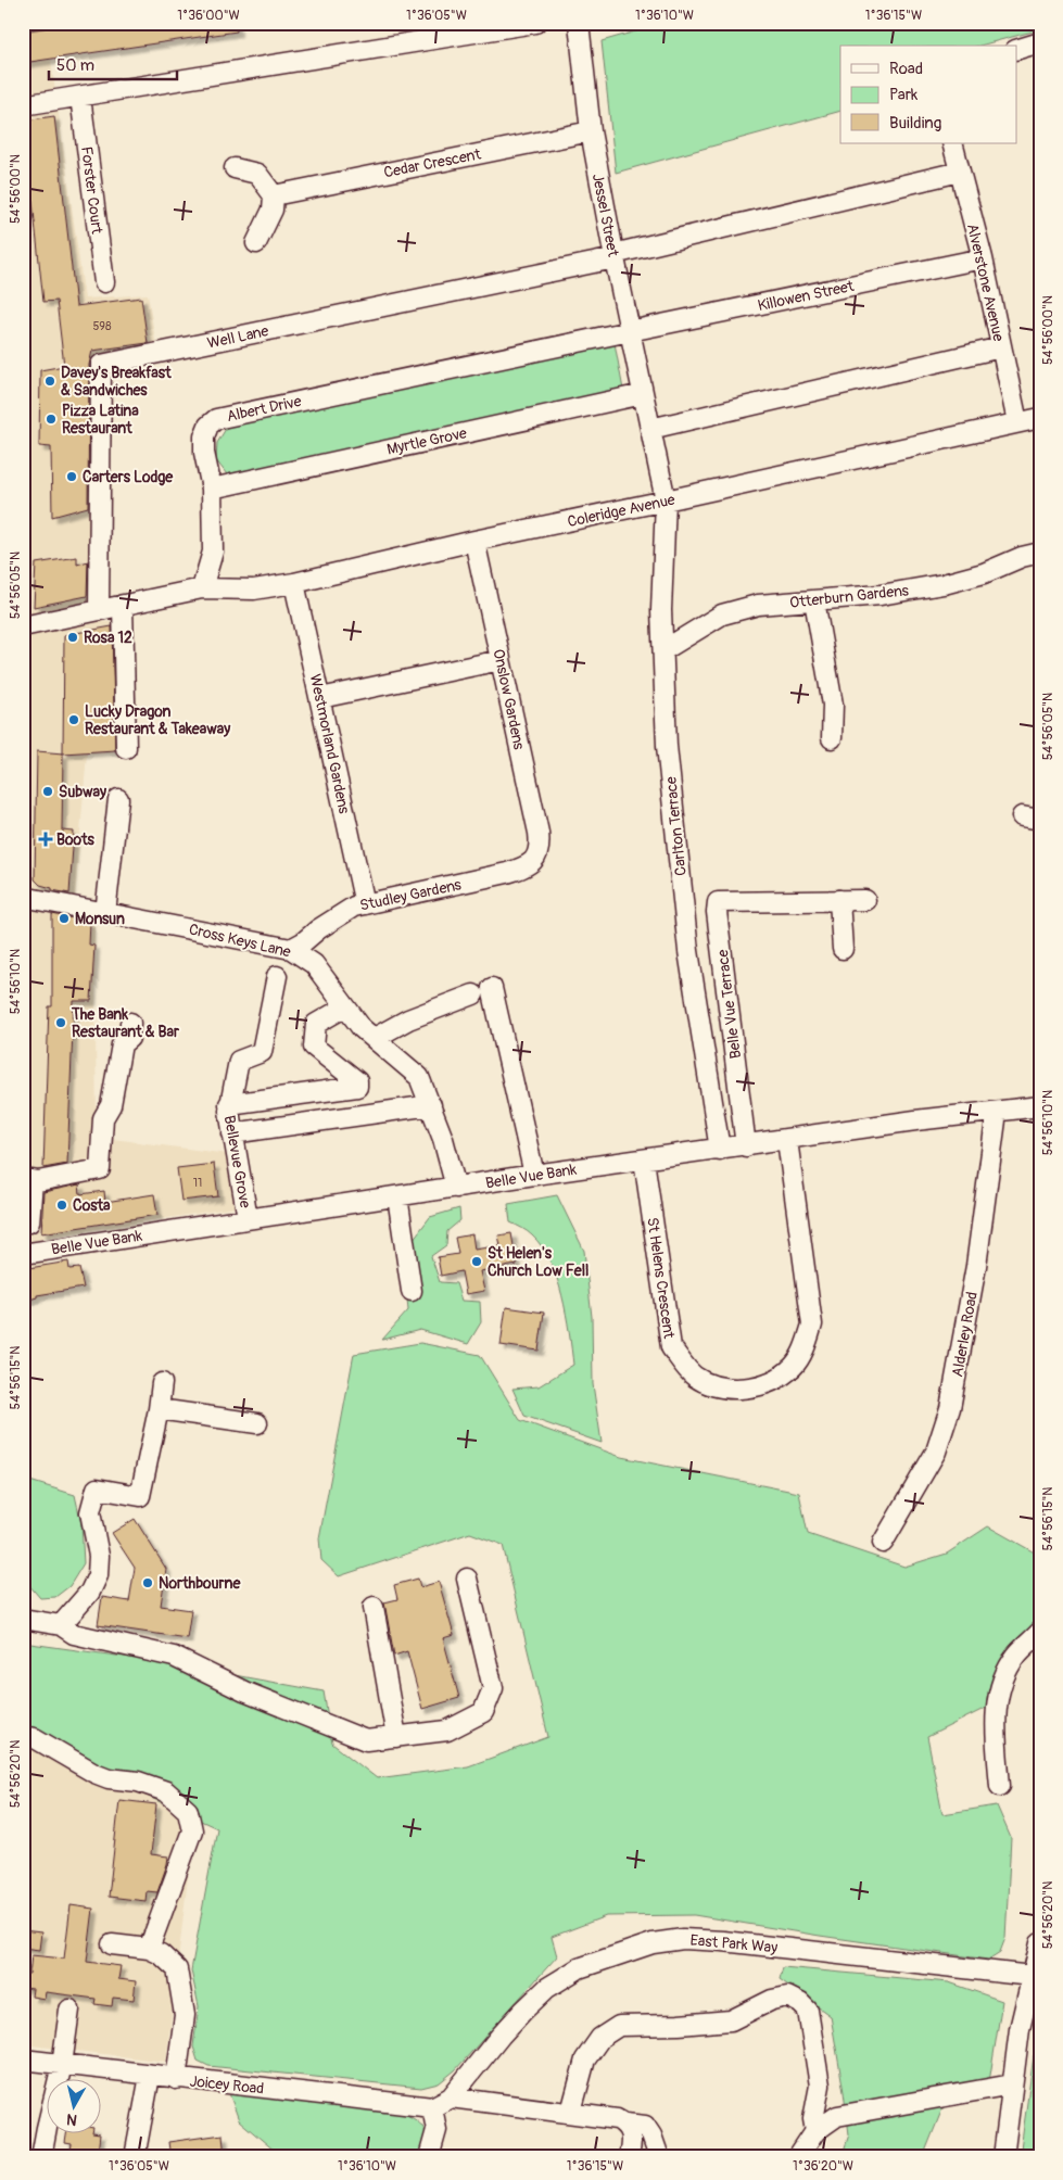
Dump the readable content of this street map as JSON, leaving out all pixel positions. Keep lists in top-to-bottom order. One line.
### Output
{"streets":{"street":["Cedar Crescent","Forster Court","Jessel Street","Alverstone Avenue","Killowen Street","Well Lane","Albert Drive","Myrtle Grove","Coleridge Avenue","Otterburn Gardens","Onslow Gardens","Westmorland Gardens","Carlton Terrace","Studley Gardens","Cross Keys Lane","Belle Vue Terrace","Bellevue Grove","Belle Vue Bank","St Helens Crescent","Alderley Road","East Park Way","Joicey Road"]},"crossings":[["Cedar Crescent","Jessel Street"],["Jessel Street","Killowen Street"],["Jessel Street","Well Lane"],["Jessel Street","Albert Drive"],["Jessel Street","Myrtle Grove"],["Jessel Street","Coleridge Avenue"],["Jessel Street","Carlton Terrace"],["Alverstone Avenue","Killowen Street"],["Alverstone Avenue","Coleridge Avenue"],["Killowen Street","Albert Drive"],["Albert Drive","Myrtle Grove"],["Albert Drive","Coleridge Avenue"],["Coleridge Avenue","Onslow Gardens"],["Coleridge Avenue","Westmorland Gardens"],["Coleridge Avenue","Carlton Terrace"],["Otterburn Gardens","Carlton Terrace"],["Onslow Gardens","Studley Gardens"],["Westmorland Gardens","Studley Gardens"],["Carlton Terrace","Belle Vue Bank"],["Studley Gardens","Cross Keys Lane"],["Cross Keys Lane","Belle Vue Bank"],["Belle Vue Terrace","Belle Vue Bank"],["Bellevue Grove","Belle Vue Bank"],["Belle Vue Bank","St Helens Crescent"],["Belle Vue Bank","Alderley Road"],["East Park Way","Joicey Road"]],"places":{"other":["Davey's Breakfast & Sandwiches","Pizza Latina Restaurant","Carters Lodge","Rosa 12","Lucky Dragon Restaurant & Takeaway","Subway","Monsun","The Bank Restaurant & Bar","Costa","St Helen's Church Low Fell","Northbourne"],"health":["Boots"]},"house_numbers":["598","11"],"legend":["Road","Park","Building"],"scale_bar":"50 m","north":"bottom","coordinates":["1°36'00\"W","1°36'05\"W","1°36'10\"W","1°36'15\"W","54°56'00\"N","54°56'05\"N","54°56'10\"N","54°56'15\"N","54°56'20\"N","1°36'20\"W"]}
